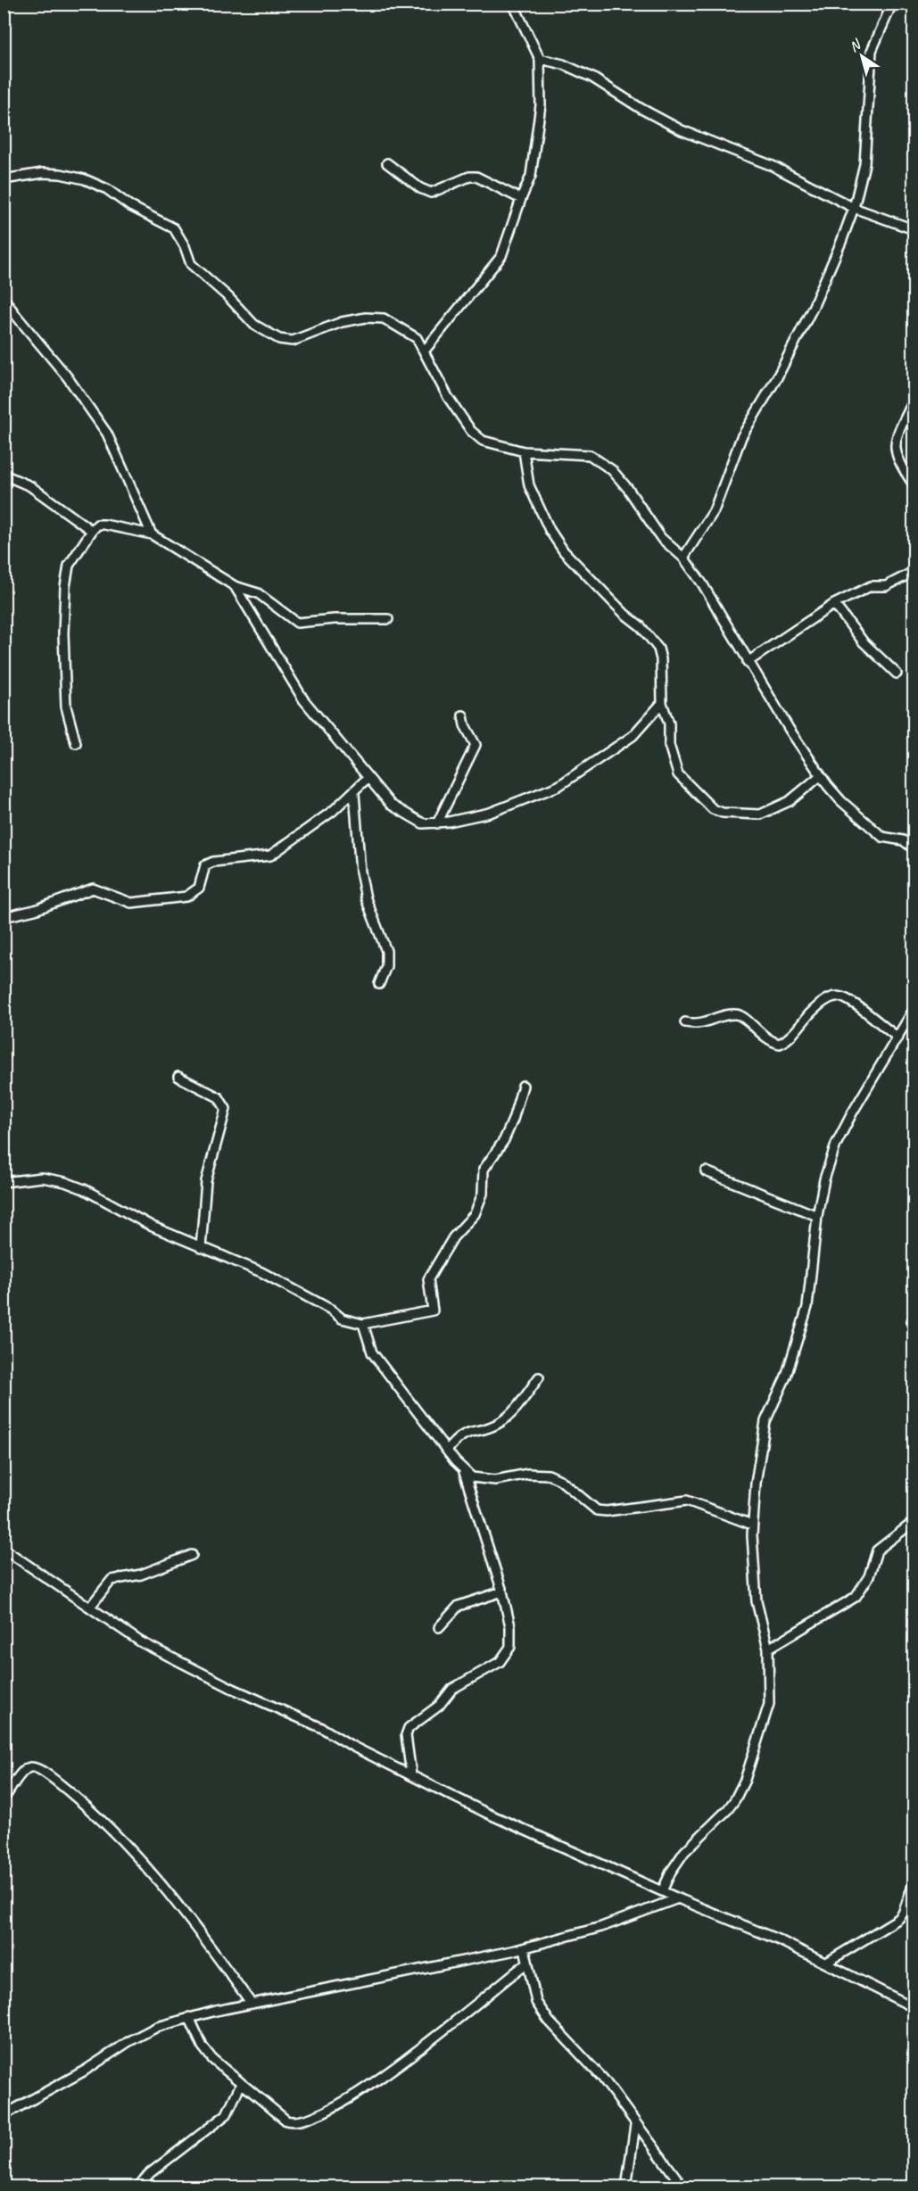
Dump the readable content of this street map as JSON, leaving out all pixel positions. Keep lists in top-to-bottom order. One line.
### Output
{"north":"top left"}
